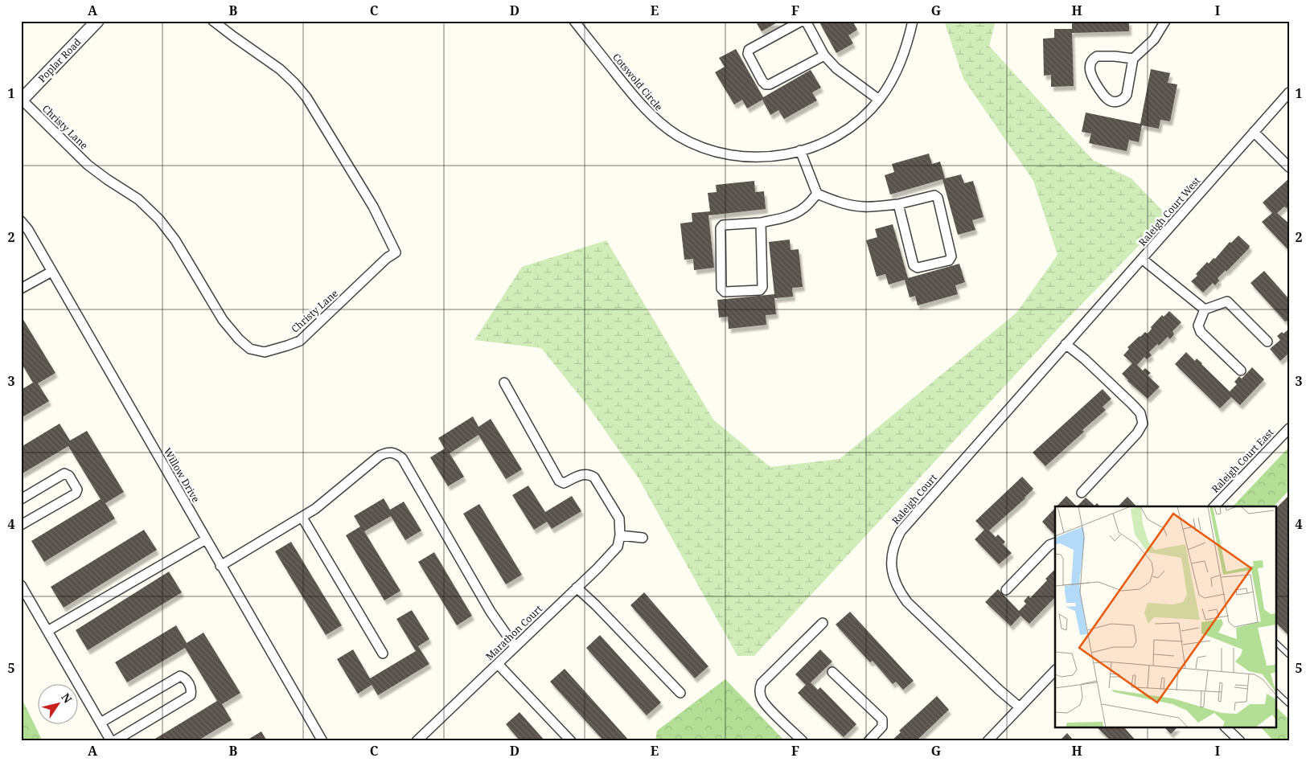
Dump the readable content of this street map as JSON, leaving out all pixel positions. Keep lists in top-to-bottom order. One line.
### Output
{"streets":{"street":["Poplar Road","Cotswold Circle","Christy Lane","Raleigh Court West","Raleigh Court East","Willow Drive","Raleigh Court","Marathon Court"]},"crossings":[["Poplar Road","Christy Lane"],["Raleigh Court West","Raleigh Court"]],"north":"top right","grid":{"columns":["A","B","C","D","E","F","G","H","I"],"rows":["1","2","3","4","5"]}}
